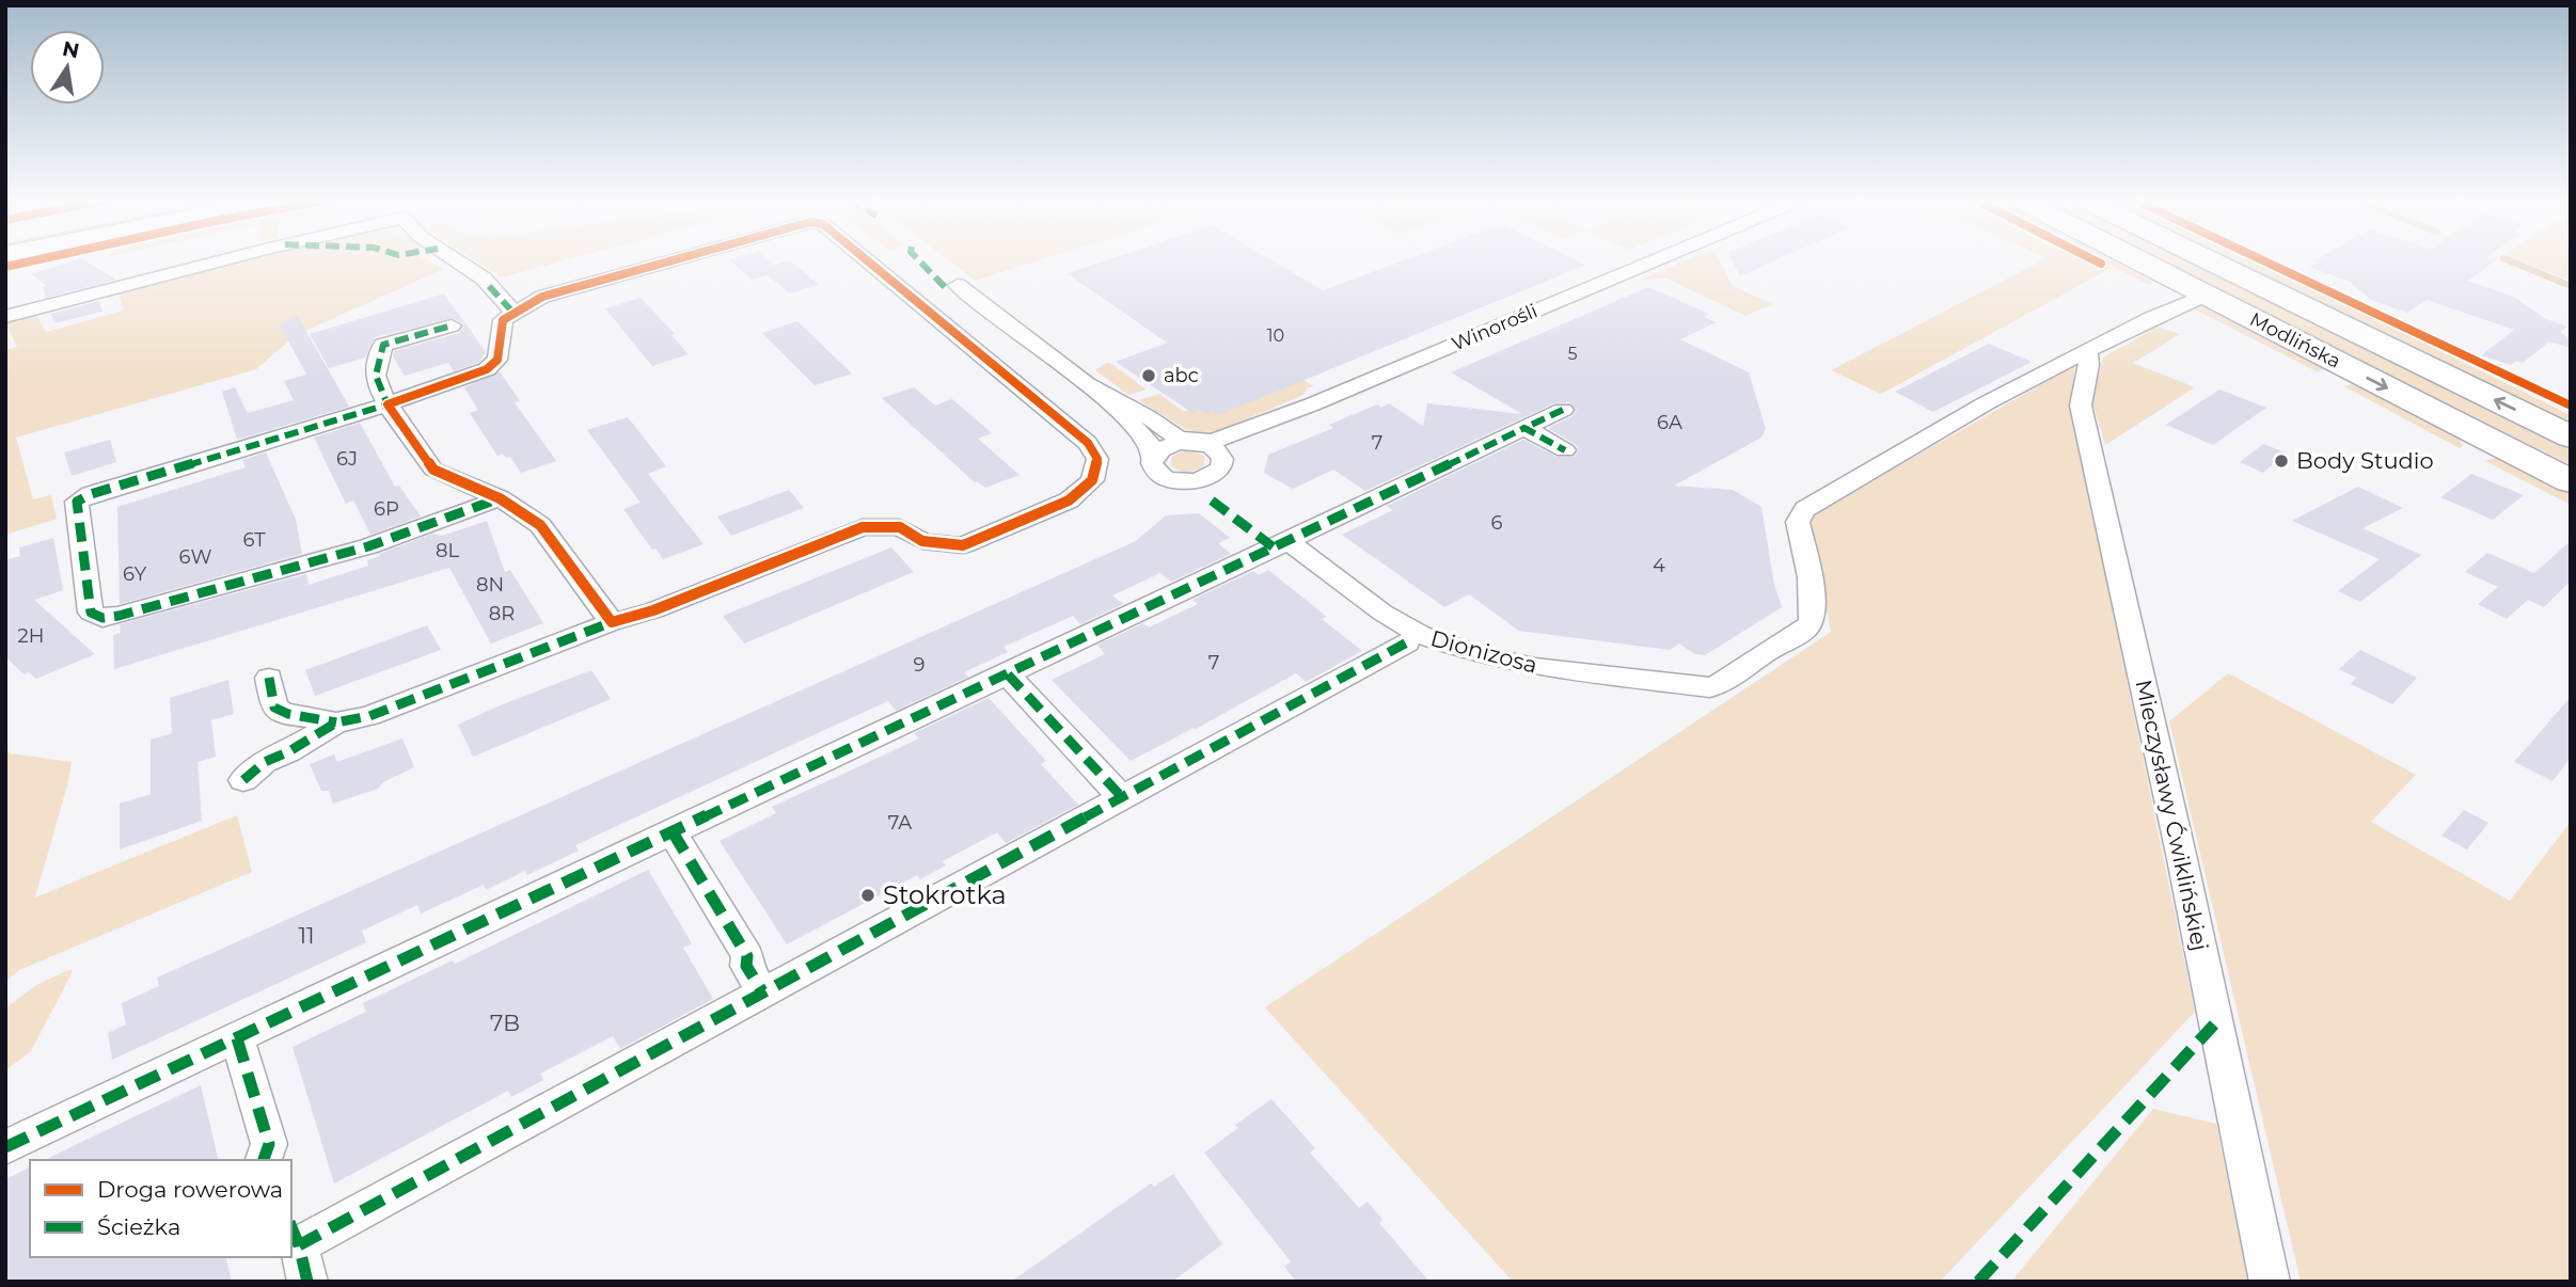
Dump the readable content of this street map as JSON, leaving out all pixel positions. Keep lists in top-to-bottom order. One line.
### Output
{"streets":{"main road":["Modlińska"],"street":["Winorośli","Dionizosa","Mieczysławy Ćwiklińskiej"]},"crossings":[["Dionizosa","Mieczysławy Ćwiklińskiej"]],"places":["abc","Body Studio","Stokrotka"],"house_numbers":["10","5","6A","7","6J","6P","6","6T","8L","6W","4","6Y","8N","8R","2H","7","9","7A","11","7B"],"legend":["Droga rowerowa","Ścieżka"],"north":"top"}
